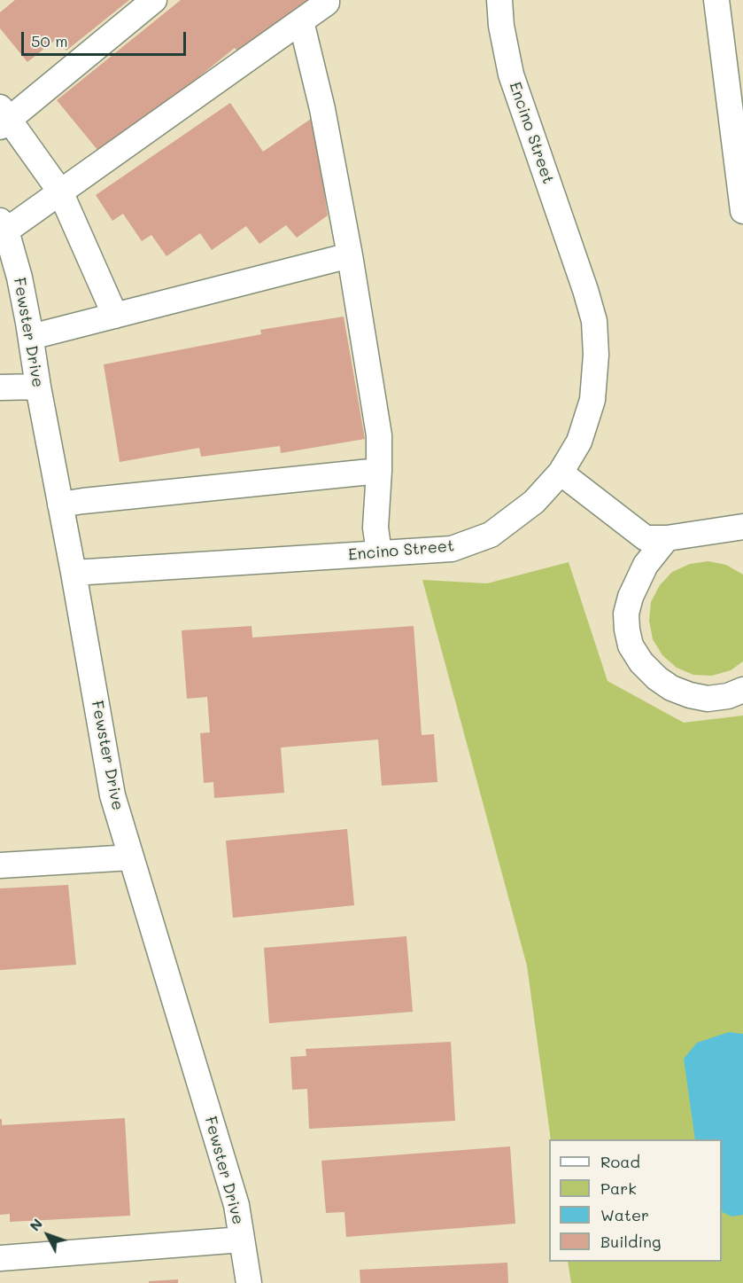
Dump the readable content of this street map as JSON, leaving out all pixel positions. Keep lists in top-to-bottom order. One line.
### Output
{"streets":{"street":["Encino Street","Fewster Drive"]},"crossings":[["Encino Street","Fewster Drive"]],"legend":["Road","Park","Water","Building"],"scale_bar":"50 m","north":"top left"}
